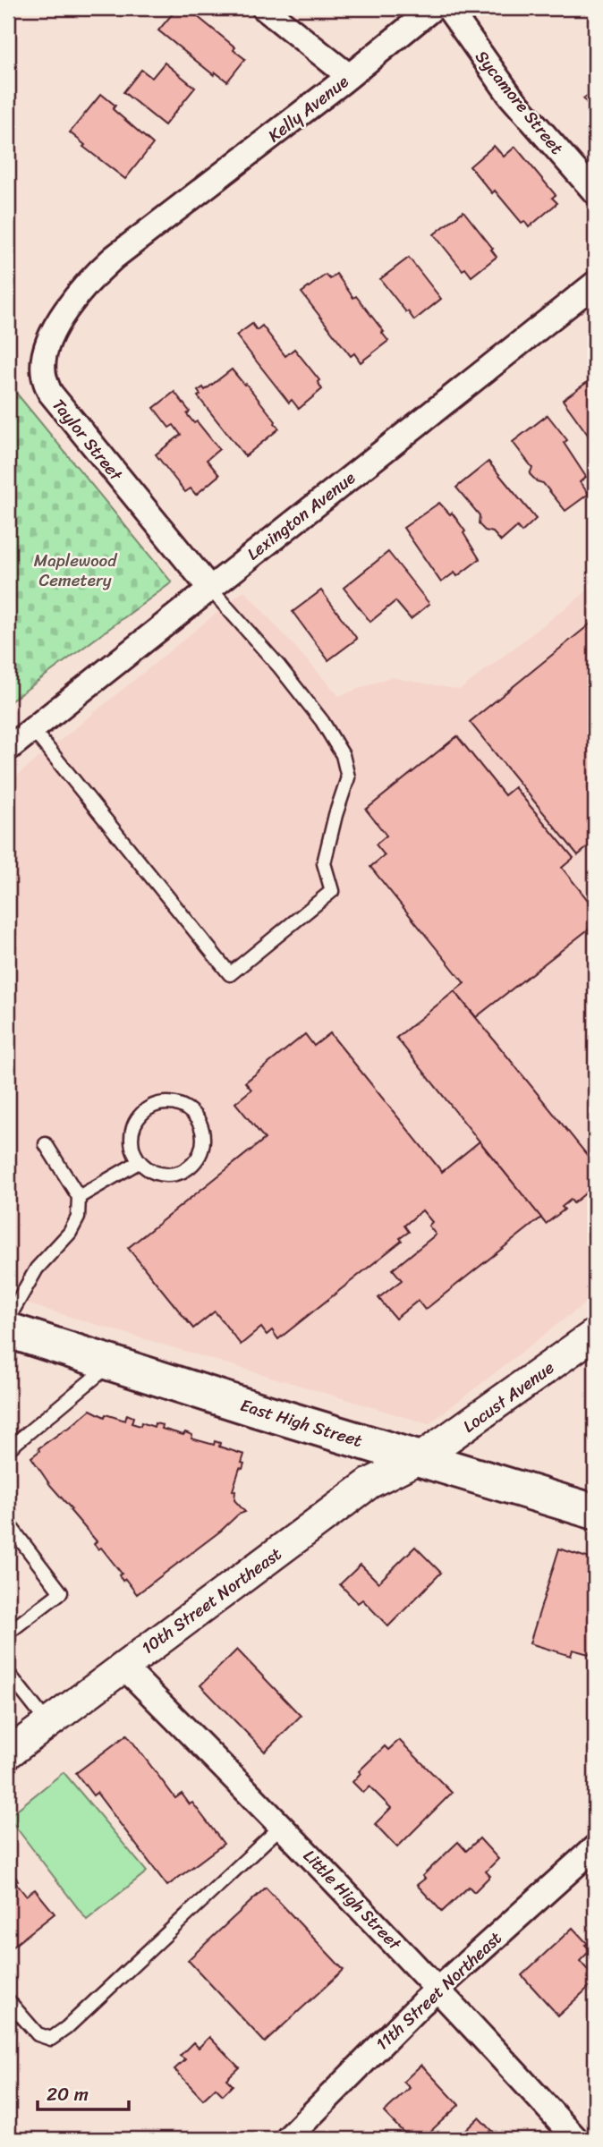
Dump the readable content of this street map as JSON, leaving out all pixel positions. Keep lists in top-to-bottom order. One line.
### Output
{"streets":{"main road":["East High Street"],"street":["Sycamore Street","Kelly Avenue","Taylor Street","Lexington Avenue","Locust Avenue","10th Street Northeast","Little High Street","11th Street Northeast"]},"crossings":[["Kelly Avenue","Taylor Street"],["Taylor Street","Lexington Avenue"],["Locust Avenue","East High Street"],["Locust Avenue","10th Street Northeast"],["East High Street","10th Street Northeast"],["10th Street Northeast","Little High Street"],["Little High Street","11th Street Northeast"]],"parks":["Maplewood Cemetery"],"scale_bar":"20 m"}
